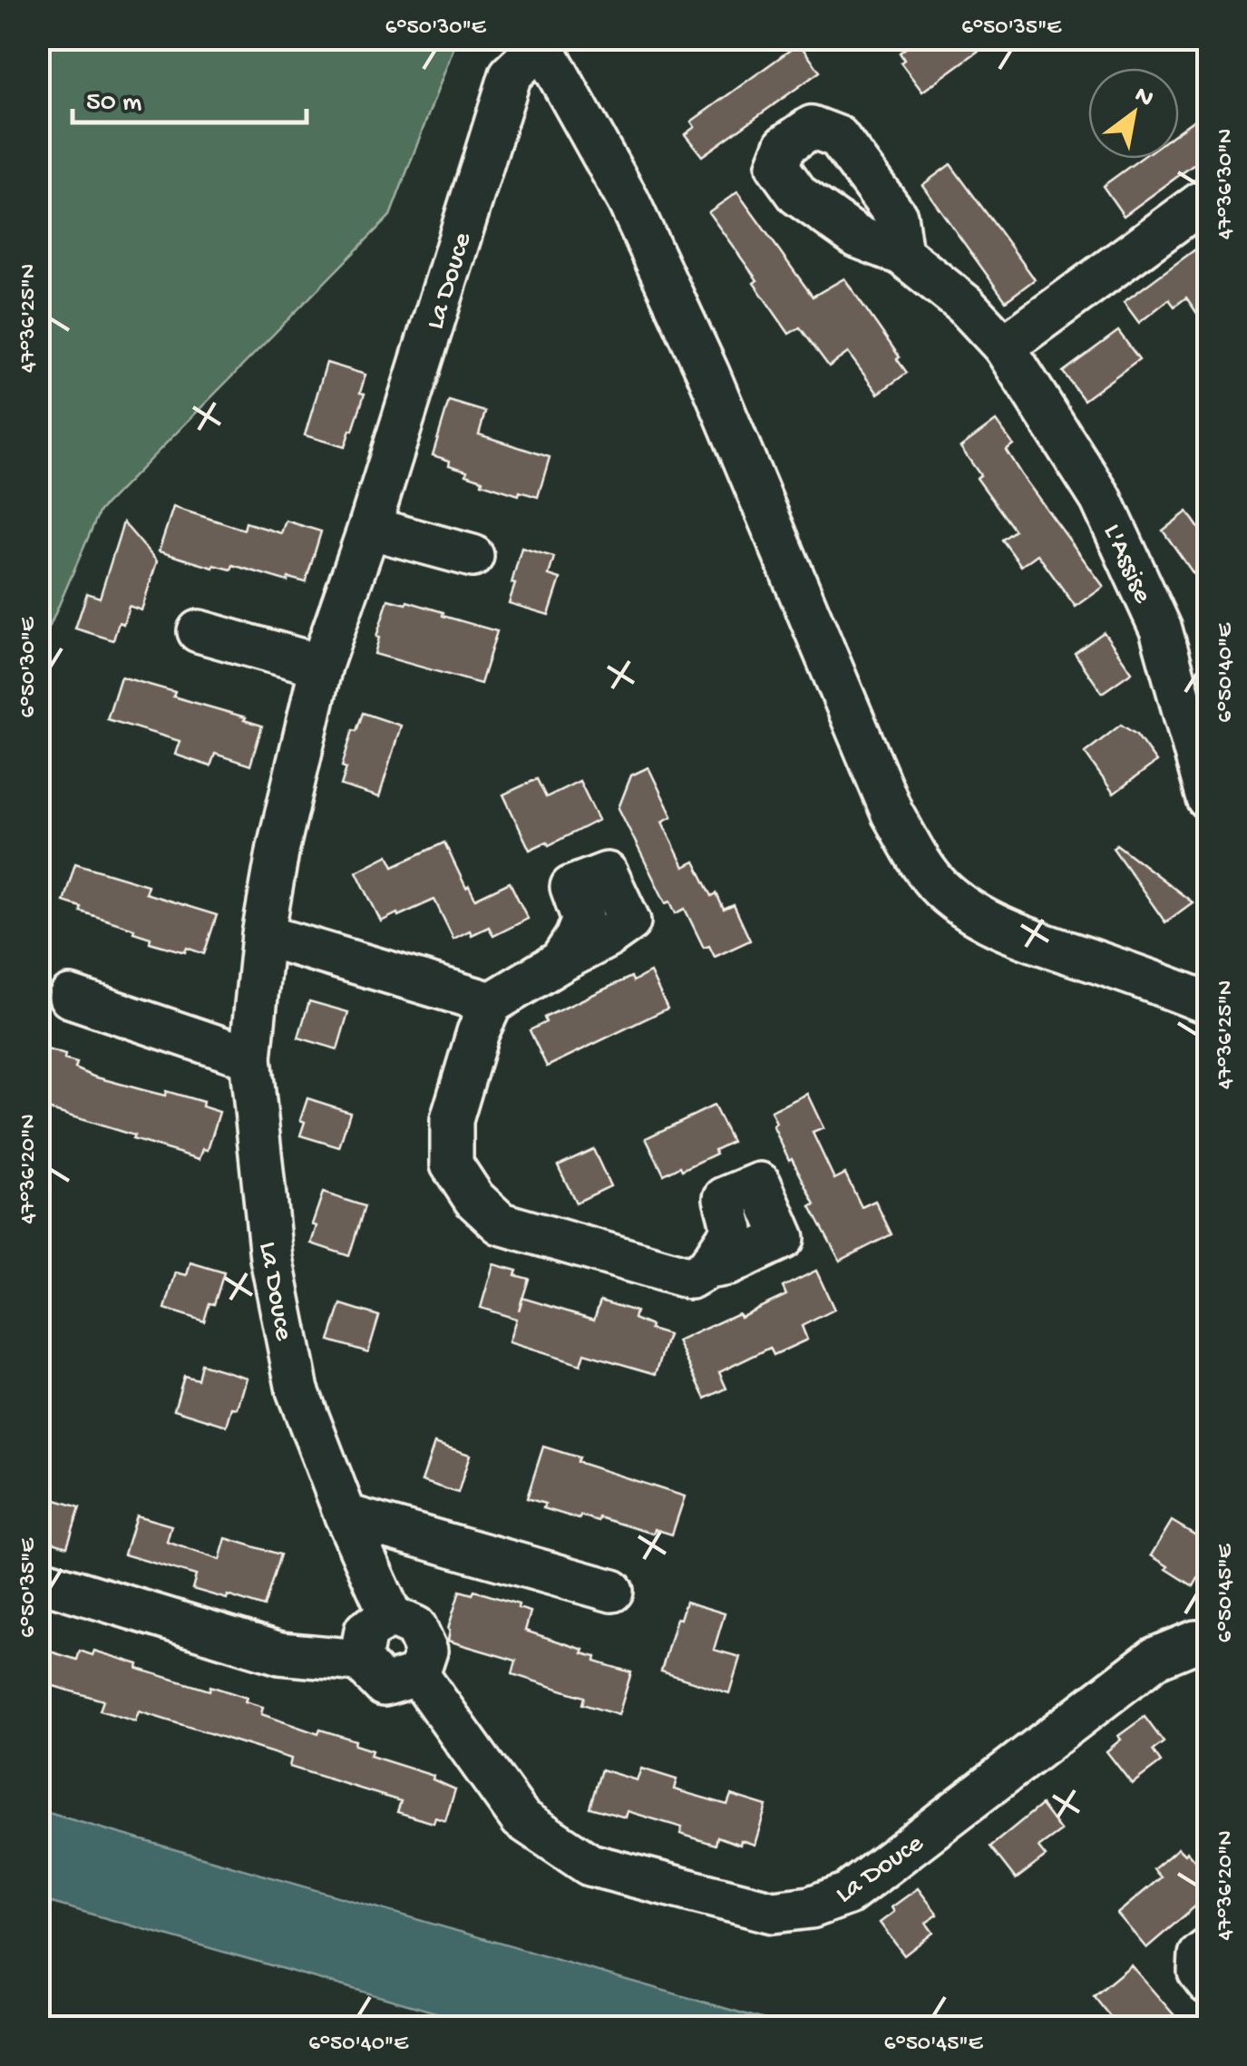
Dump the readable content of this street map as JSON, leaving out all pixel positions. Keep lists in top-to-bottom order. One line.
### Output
{"streets":{"street":["La Douce","L'Assise"]},"scale_bar":"50 m","north":"top right","coordinates":["6°50'30\"E","6°50'35\"E","47°36'30\"N","47°36'25\"N","6°50'40\"E","47°36'20\"N","6°50'45\"E"]}
